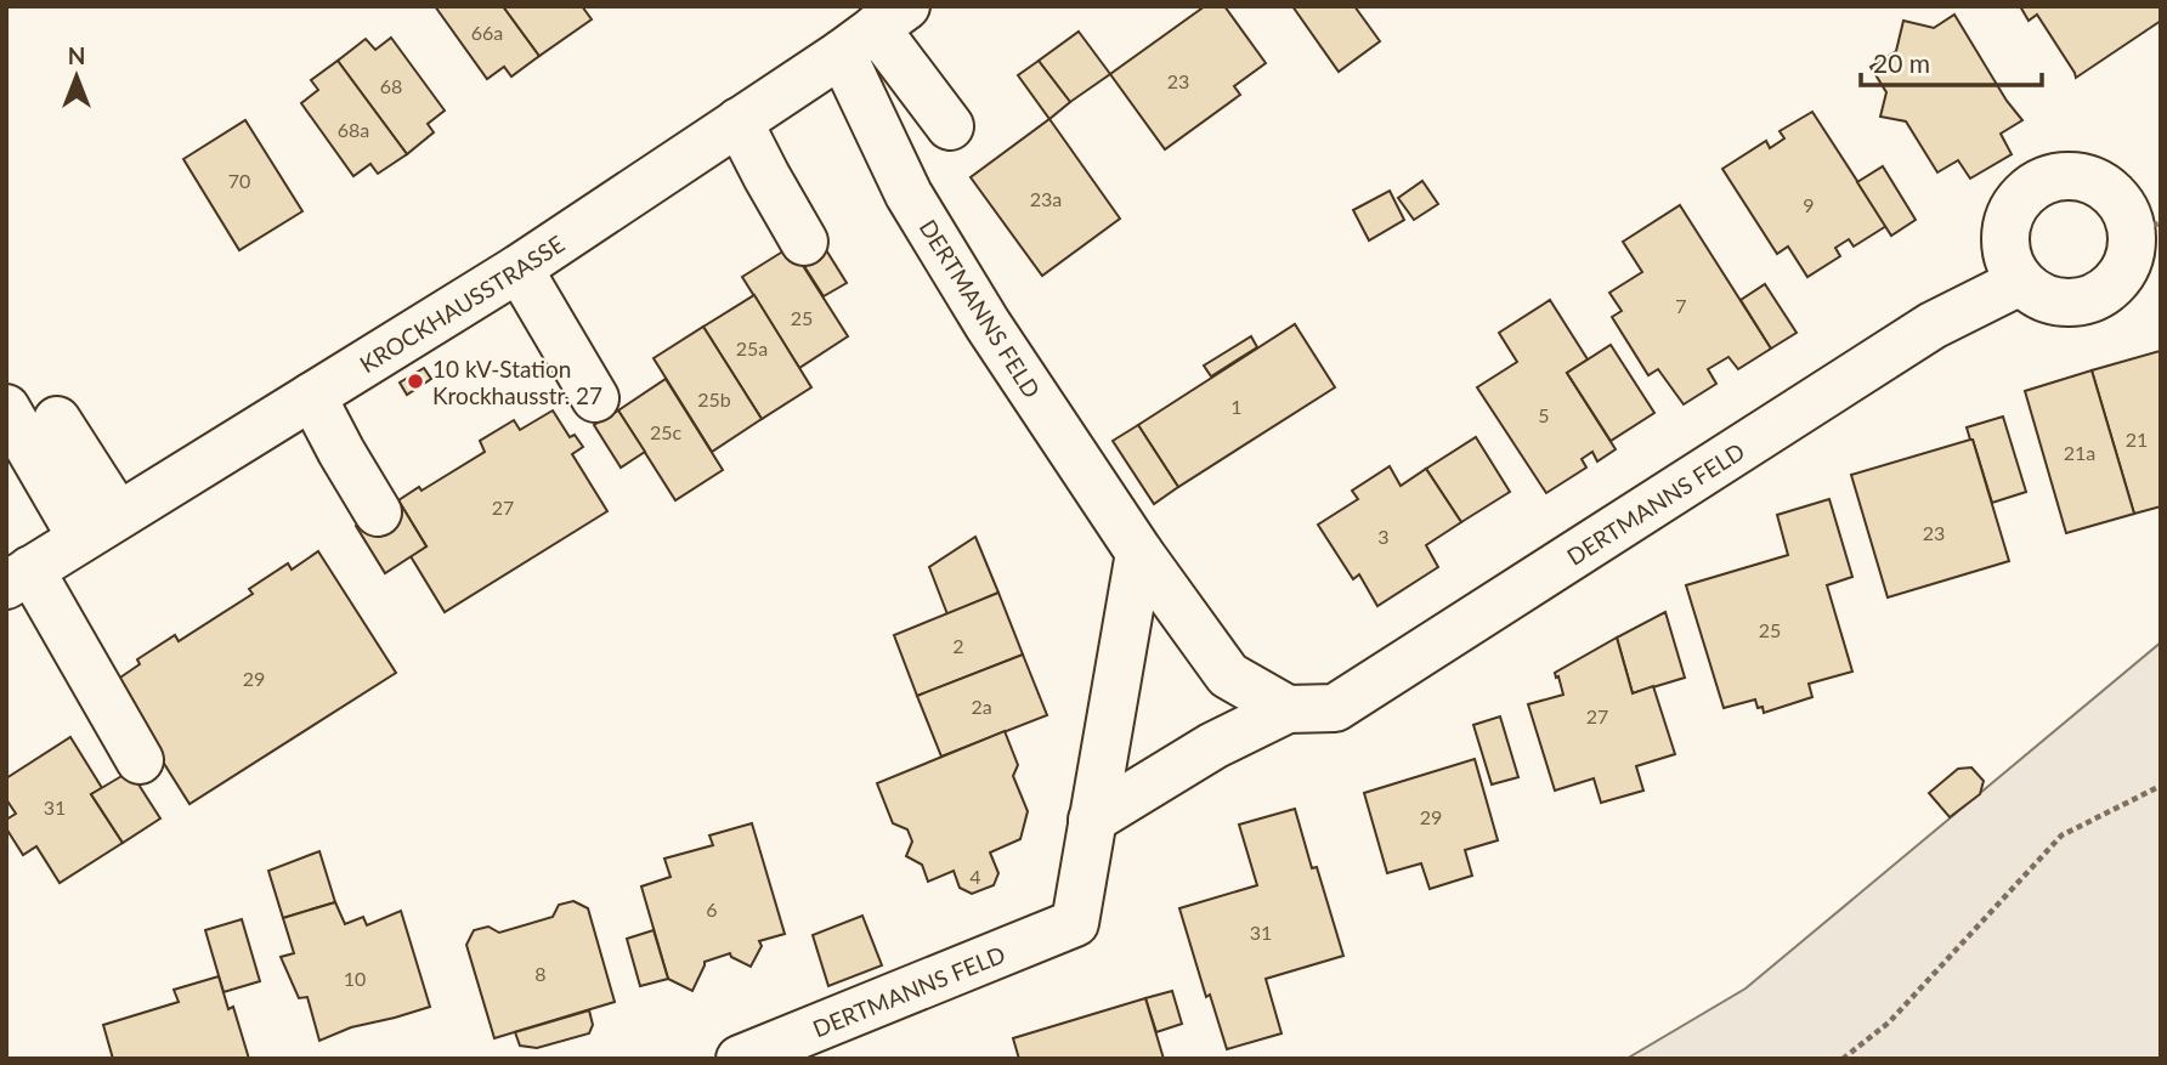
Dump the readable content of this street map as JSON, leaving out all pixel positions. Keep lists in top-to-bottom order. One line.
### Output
{"streets":{"street":["KROCKHAUSSTRASSE","DERTMANNS FELD"]},"crossings":[["KROCKHAUSSTRASSE","DERTMANNS FELD"]],"places":["10 kV-Station Krockhausstr. 27"],"house_numbers":["66a","23","68","68a","70","23a","9","7","25","25a","25b","1","5","25c","21","21a","27","23","3","25","2","29","2a","27","31","29","4","6","31","8","10"],"scale_bar":"20 m","north":"top"}
